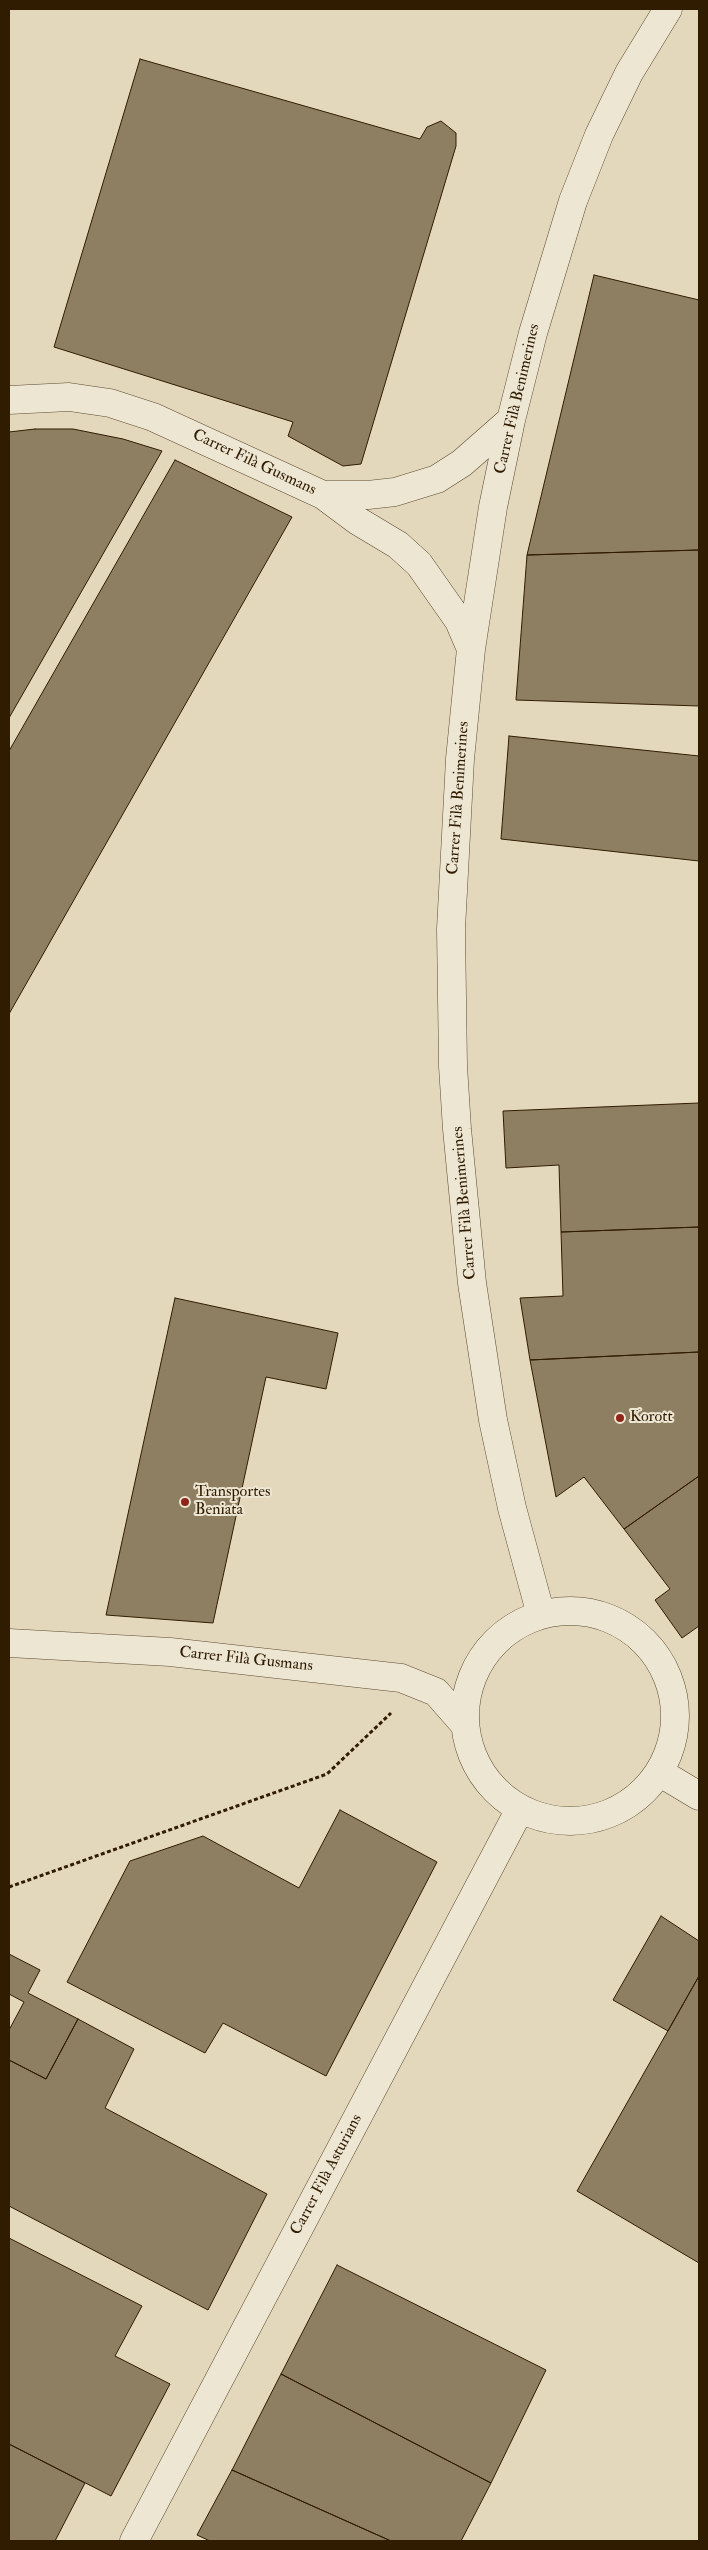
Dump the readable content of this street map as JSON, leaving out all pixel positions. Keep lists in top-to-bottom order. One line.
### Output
{"streets":{"street":["Carrer Filà Benimerines","Carrer Filà Gusmans","Carrer Filà Asturians"]},"crossings":[["Carrer Filà Benimerines","Carrer Filà Gusmans"]],"places":["Korott","Transportes Beniata"]}
